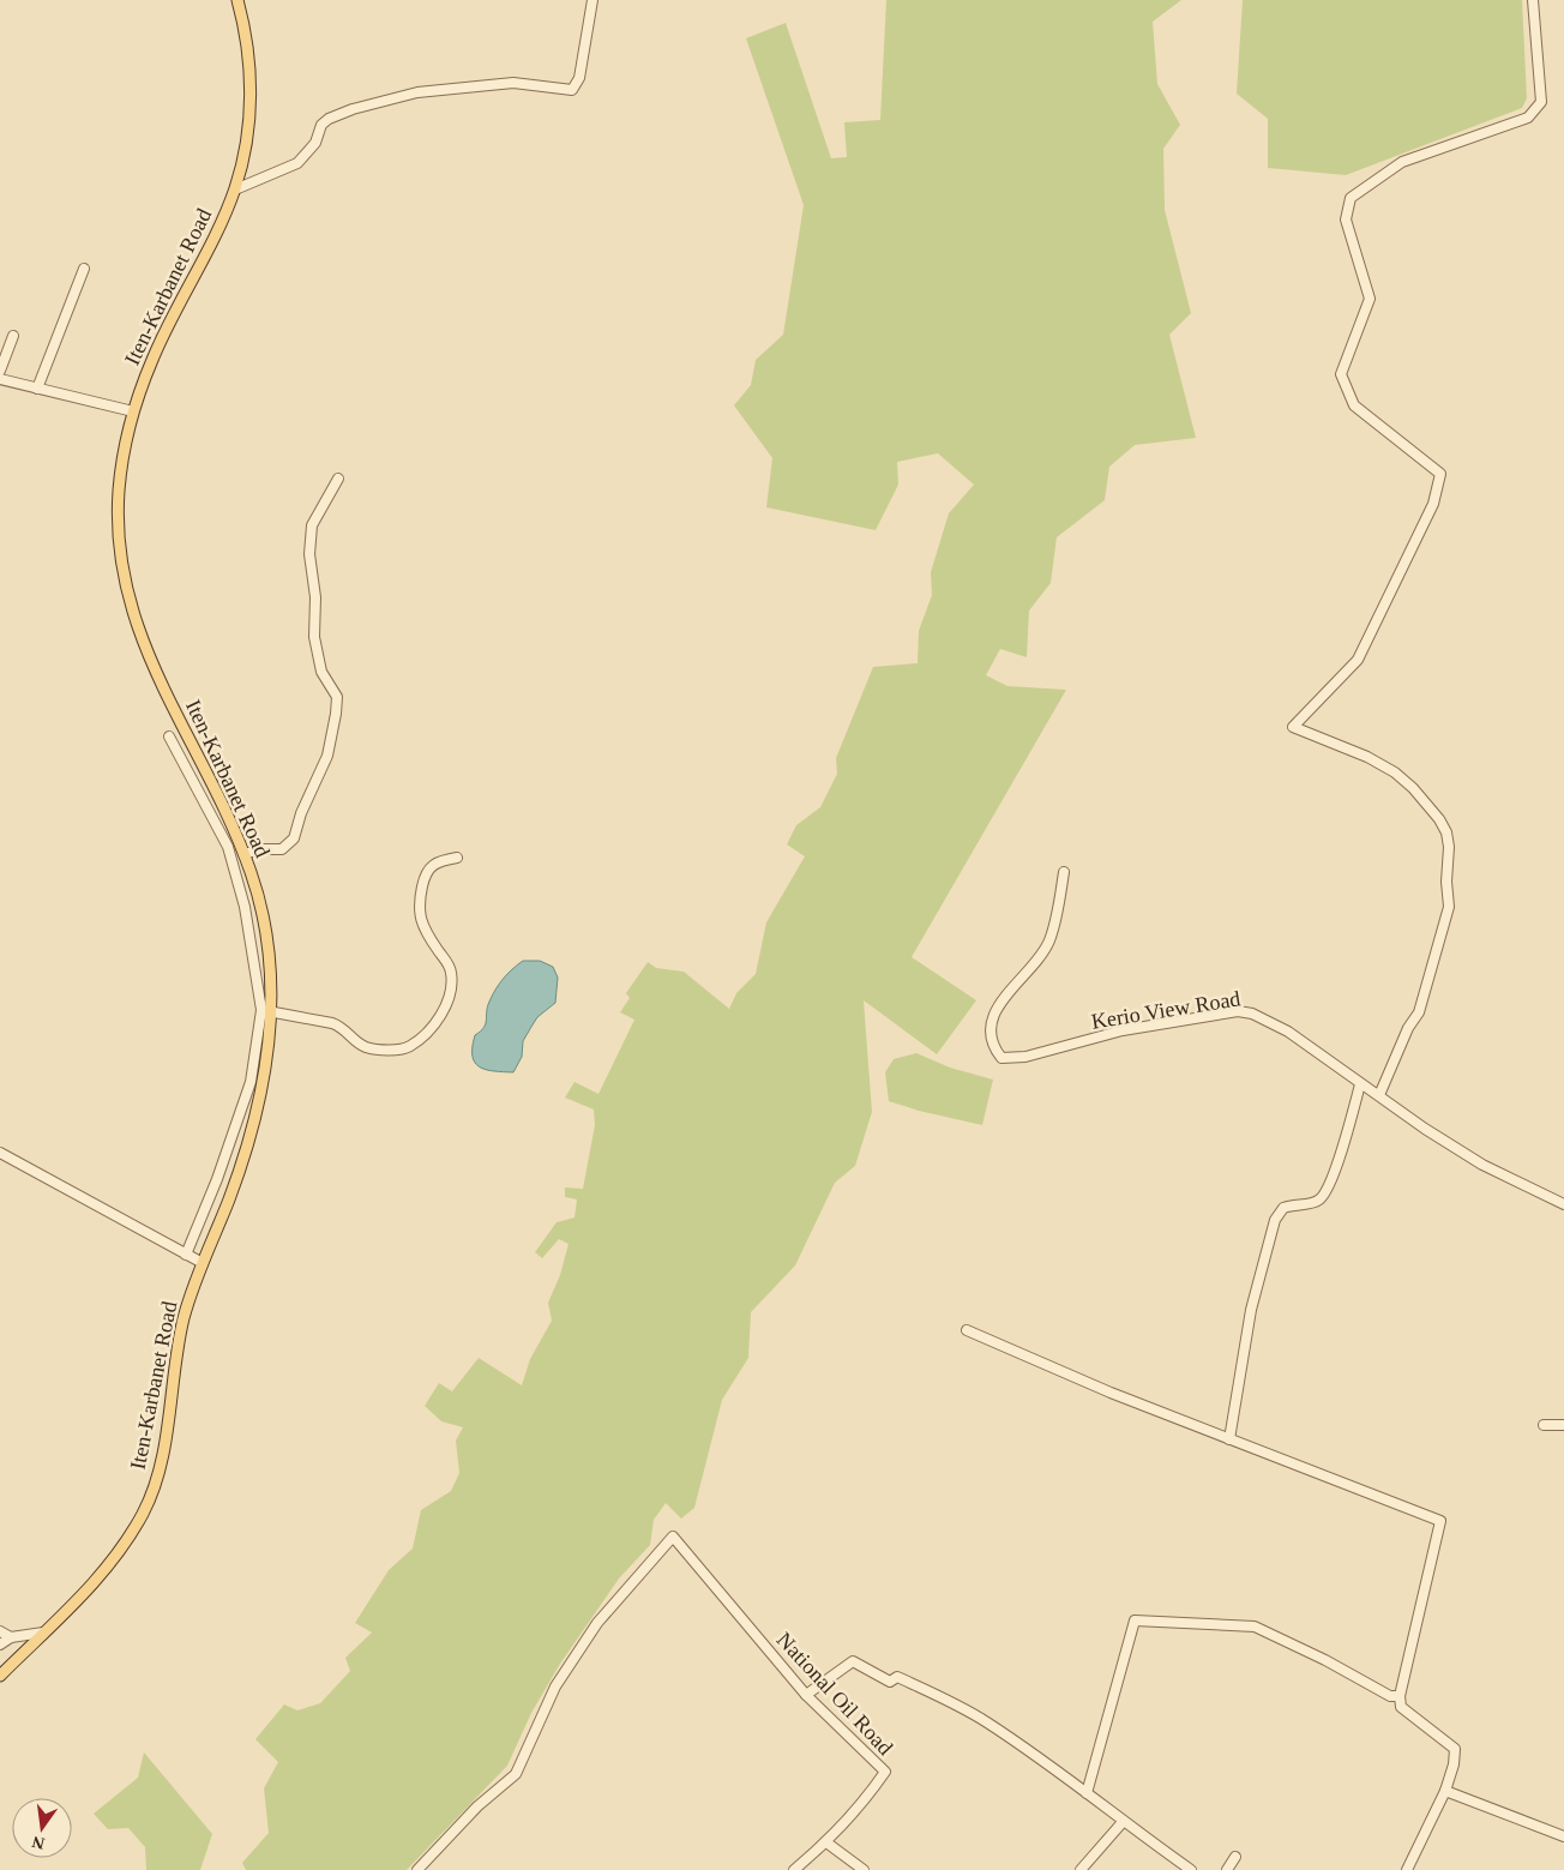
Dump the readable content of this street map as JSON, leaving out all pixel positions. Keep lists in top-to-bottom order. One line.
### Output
{"streets":{"main road":["Iten-Karbanet Road"],"street":["Kerio View Road","National Oil Road"]},"north":"bottom"}
